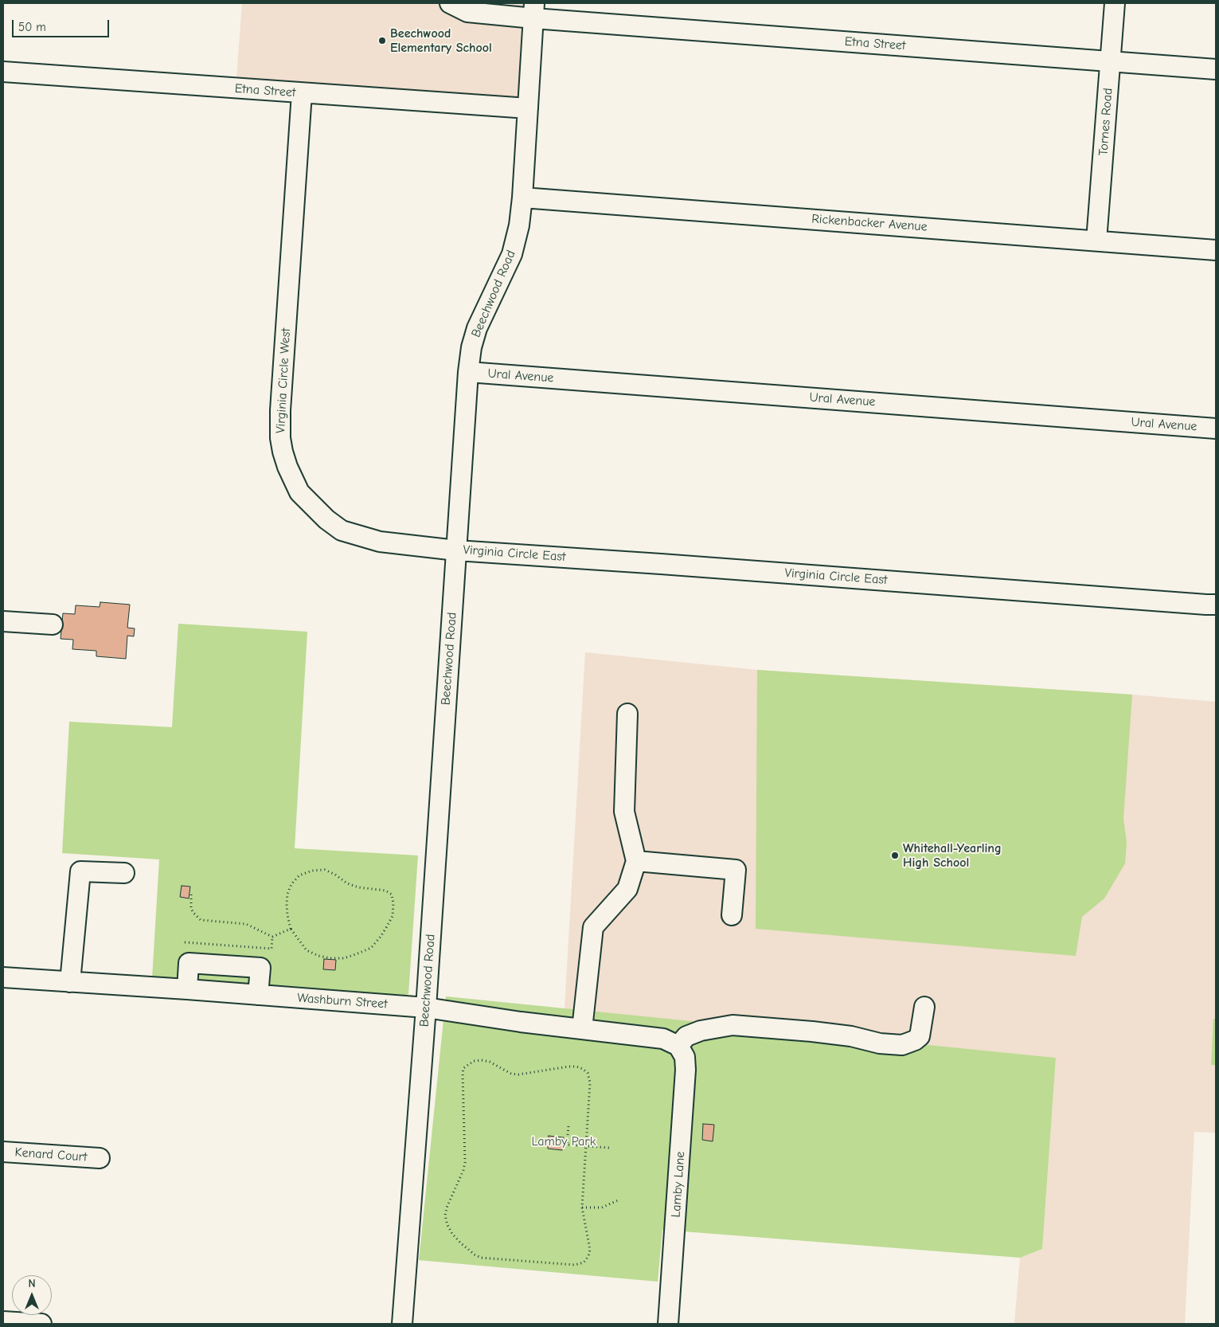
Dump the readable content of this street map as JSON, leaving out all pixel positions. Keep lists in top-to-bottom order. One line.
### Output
{"streets":{"street":["Etna Street","Tornes Road","Rickenbacker Avenue","Beechwood Road","Ural Avenue","Virginia Circle West","Virginia Circle East","Washburn Street","Kenard Court","Lamby Lane"]},"crossings":[["Etna Street","Tornes Road"],["Etna Street","Beechwood Road"],["Etna Street","Virginia Circle West"],["Tornes Road","Rickenbacker Avenue"],["Rickenbacker Avenue","Beechwood Road"],["Beechwood Road","Ural Avenue"],["Beechwood Road","Virginia Circle West"],["Beechwood Road","Virginia Circle East"],["Beechwood Road","Washburn Street"],["Virginia Circle West","Virginia Circle East"],["Washburn Street","Lamby Lane"]],"parks":["Lamby Park"],"places":["Beechwood Elementary School","Whitehall-Yearling High School"],"scale_bar":"50 m","north":"top"}
